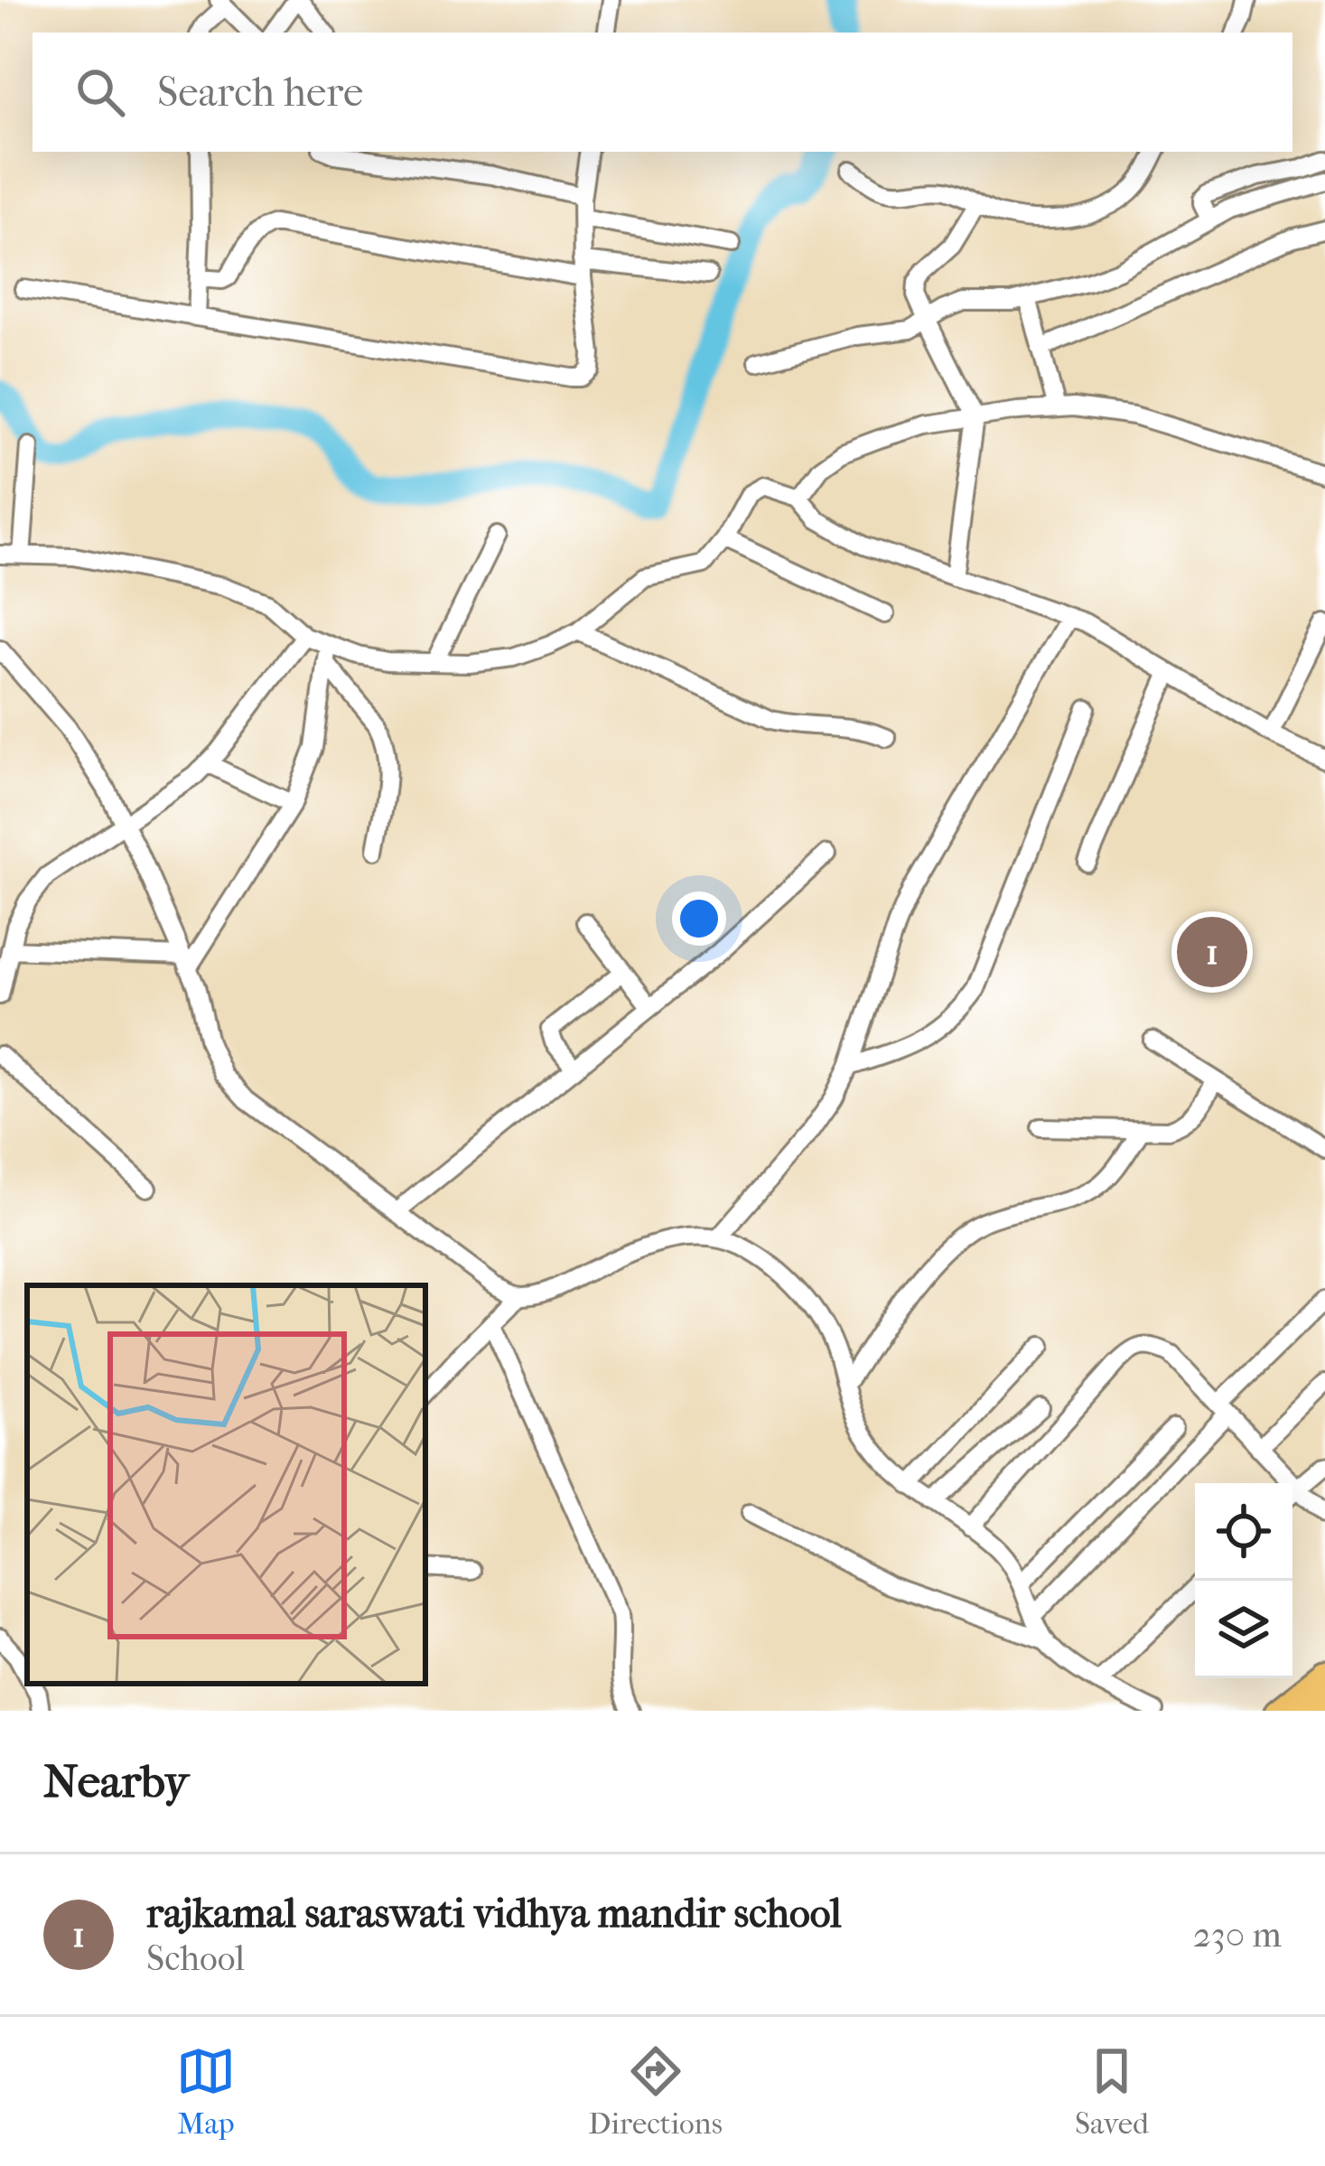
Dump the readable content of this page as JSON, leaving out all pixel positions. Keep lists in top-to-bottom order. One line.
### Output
{"page":{"search":"Search here","pins":"1","heading":"Nearby","list":[{"mark":"1","name":"rajkamal saraswati vidhya mandir school","note":"School","value":"230 m"}],"nav":["Map","Directions","Saved"]}}
